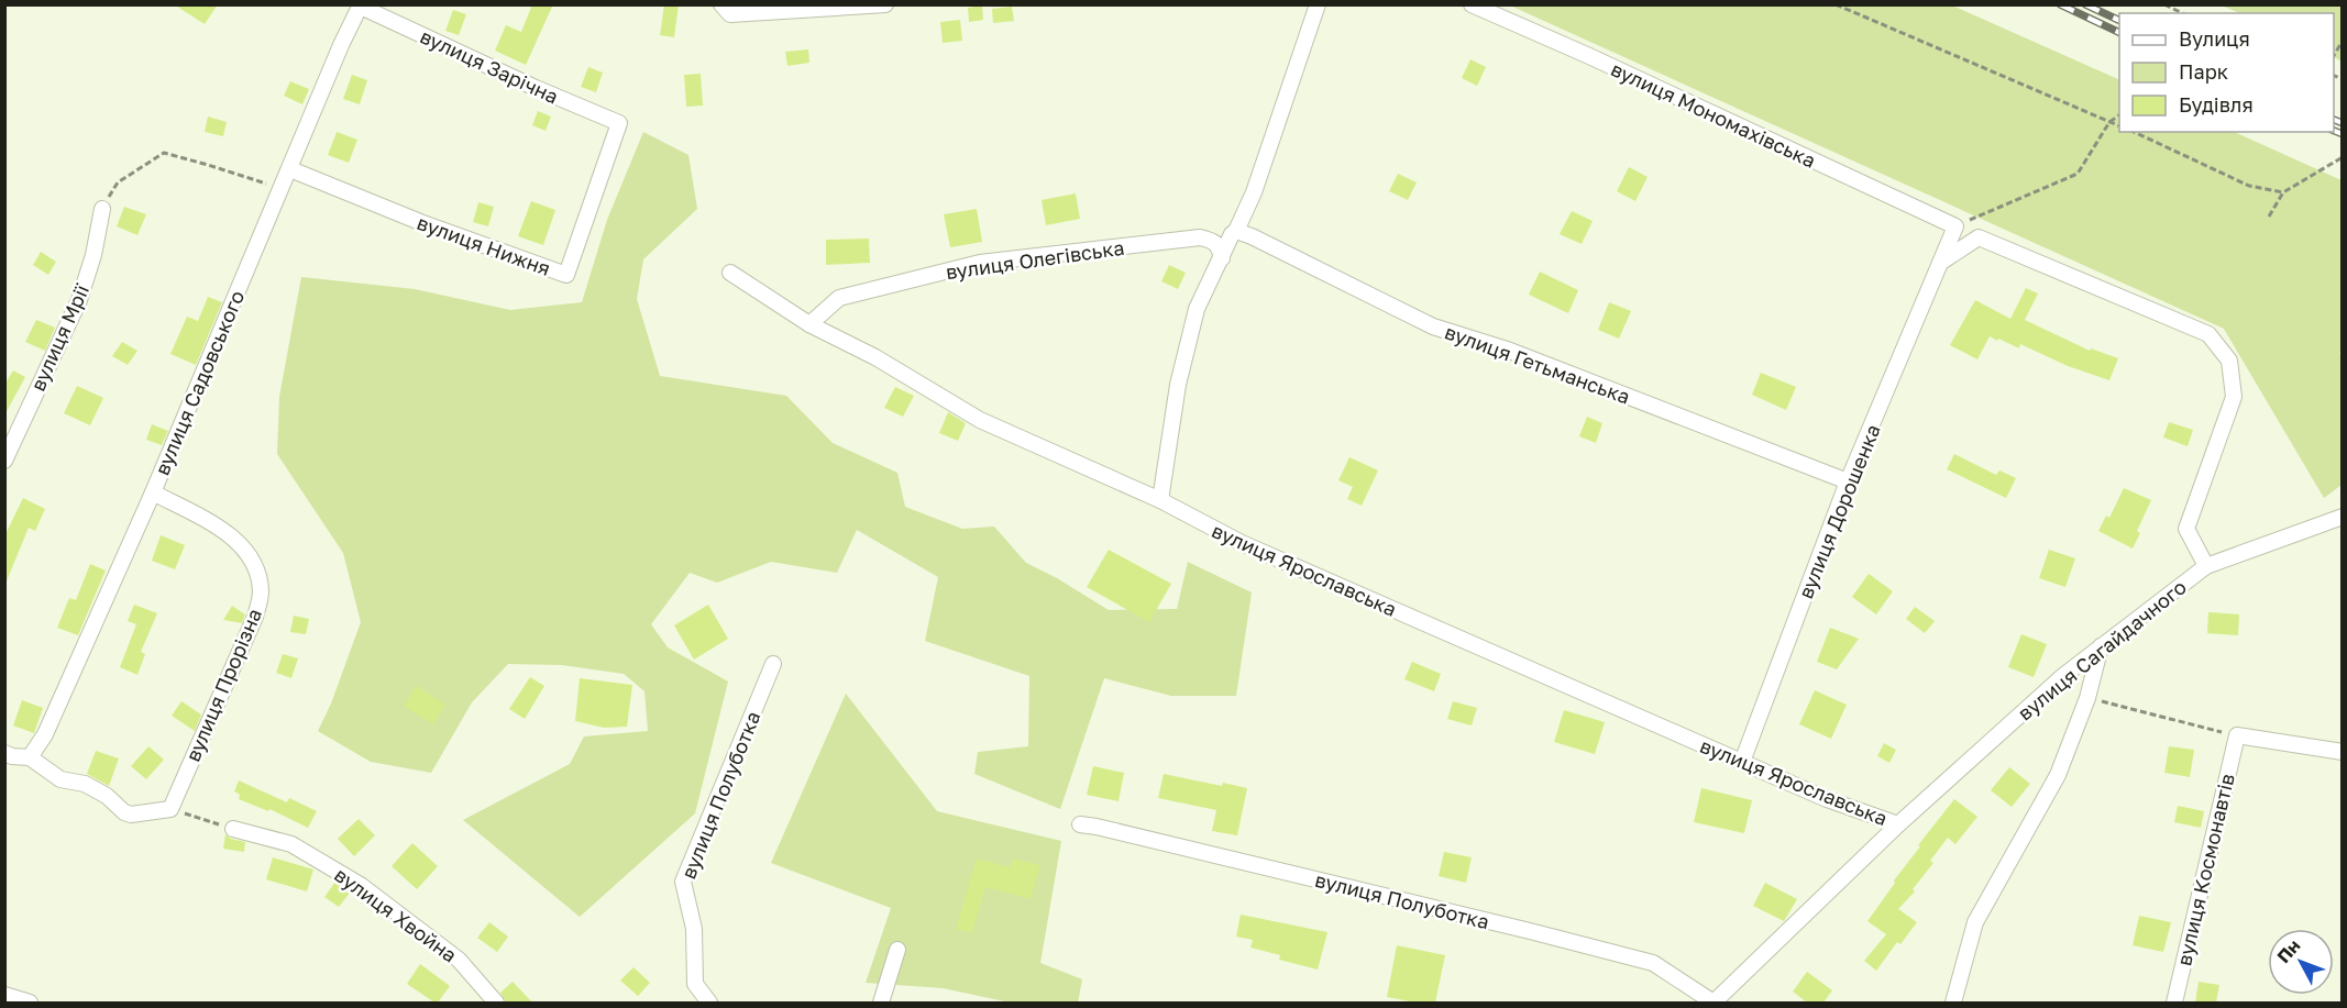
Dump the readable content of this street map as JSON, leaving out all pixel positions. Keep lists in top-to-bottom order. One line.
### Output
{"streets":{"street":["вулиця Зарічна","вулиця Мономахівська","вулиця Нижня","вулиця Олегівська","вулиця Мрії","вулиця Гетьманська","вулиця Садовського","вулиця Дорошенка","вулиця Ярославська","вулиця Сагайдачного","вулиця Прорізна","вулиця Полуботка","вулиця Космонавтів","вулиця Хвойна"]},"crossings":[["вулиця Зарічна","вулиця Нижня"],["вулиця Зарічна","вулиця Садовського"],["вулиця Мономахівська","вулиця Дорошенка"],["вулиця Нижня","вулиця Садовського"],["вулиця Олегівська","вулиця Ярославська"],["вулиця Гетьманська","вулиця Дорошенка"],["вулиця Садовського","вулиця Прорізна"],["вулиця Дорошенка","вулиця Ярославська"],["вулиця Дорошенка","вулиця Сагайдачного"],["вулиця Ярославська","вулиця Сагайдачного"],["вулиця Сагайдачного","вулиця Полуботка"]],"legend":["Вулиця","Парк","Будівля"],"north":"top left"}
